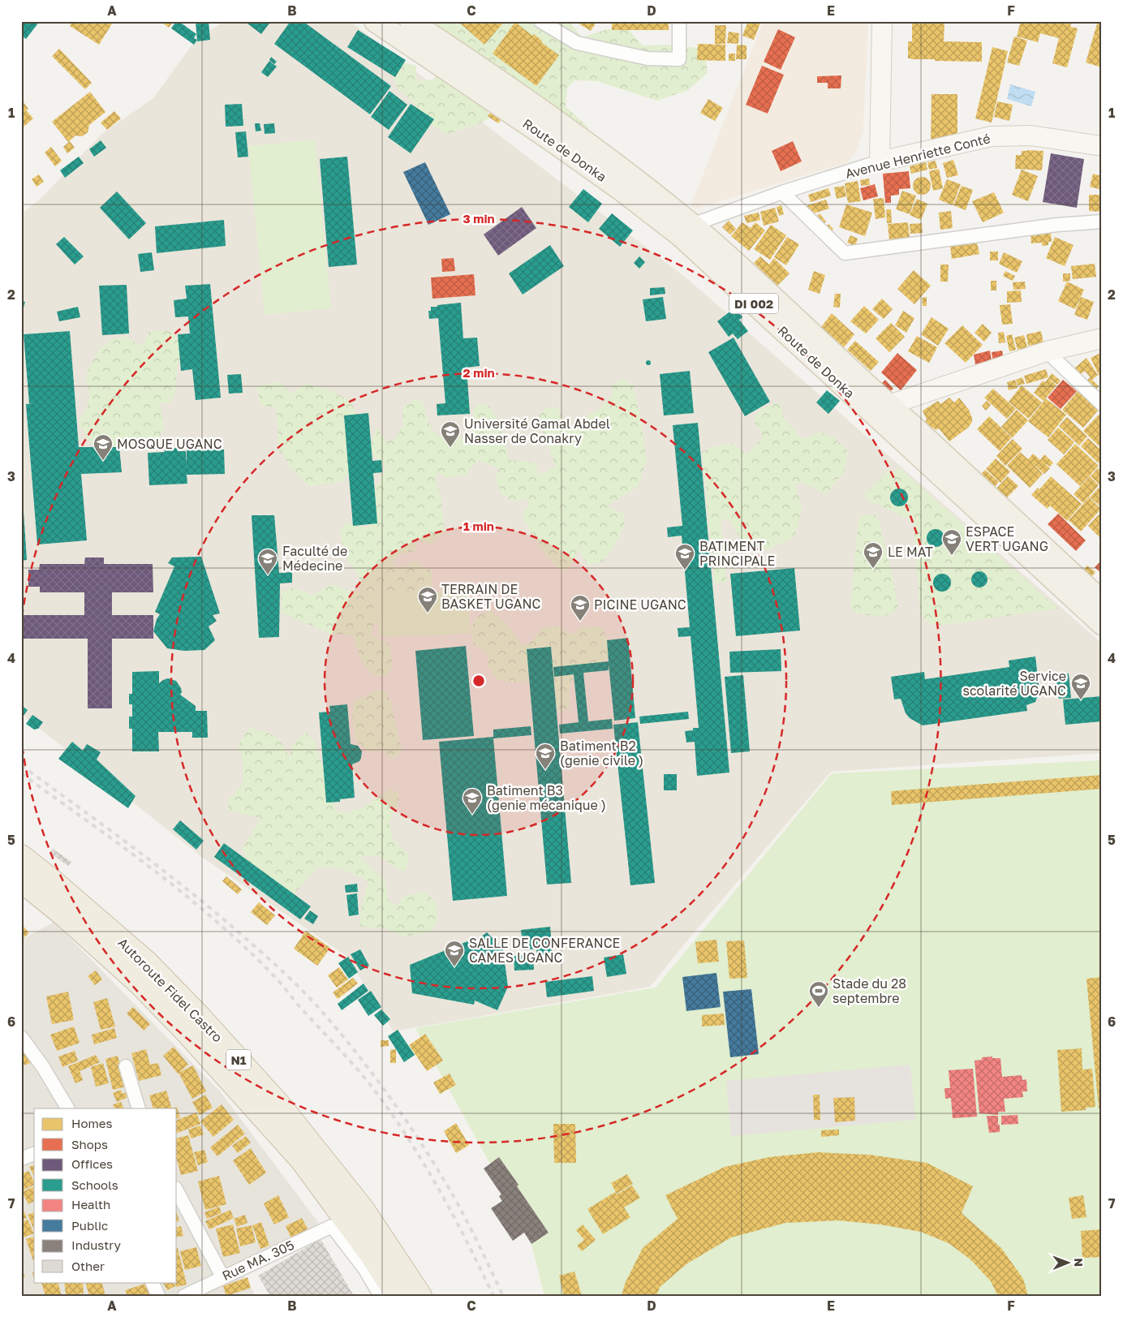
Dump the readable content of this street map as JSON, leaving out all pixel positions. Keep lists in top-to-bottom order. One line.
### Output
{"streets":{"highway":["Autoroute Fidel Castro","N1"],"main road":["Route de Donka","Avenue Henriette Conté","DI 002"],"street":["Rue MA. 305"]},"crossings":[["Route de Donka","Avenue Henriette Conté"]],"places":{"school or university":["Université Gamal Abdel Nasser de Conakry","MOSQUE UGANC","ESPACE VERT UGANG","LE MAT","BATIMENT PRINCIPALE","Faculté de Médecine","TERRAIN DE BASKET UGANC","PICINE UGANC","Service scolarité UGANC","Batiment B2 (genie civile )","Batiment B3 (genie mécanique )","SALLE DE CONFERANCE CAMES UGANC"],"sports":["Stade du 28 septembre"]},"legend":["Homes","Shops","Offices","Schools","Health","Public","Industry","Other"],"north":"right","grid":{"columns":["A","B","C","D","E","F"],"rows":["1","2","3","4","5","6","7"]},"rings":["3 min","2 min","1 min"]}
